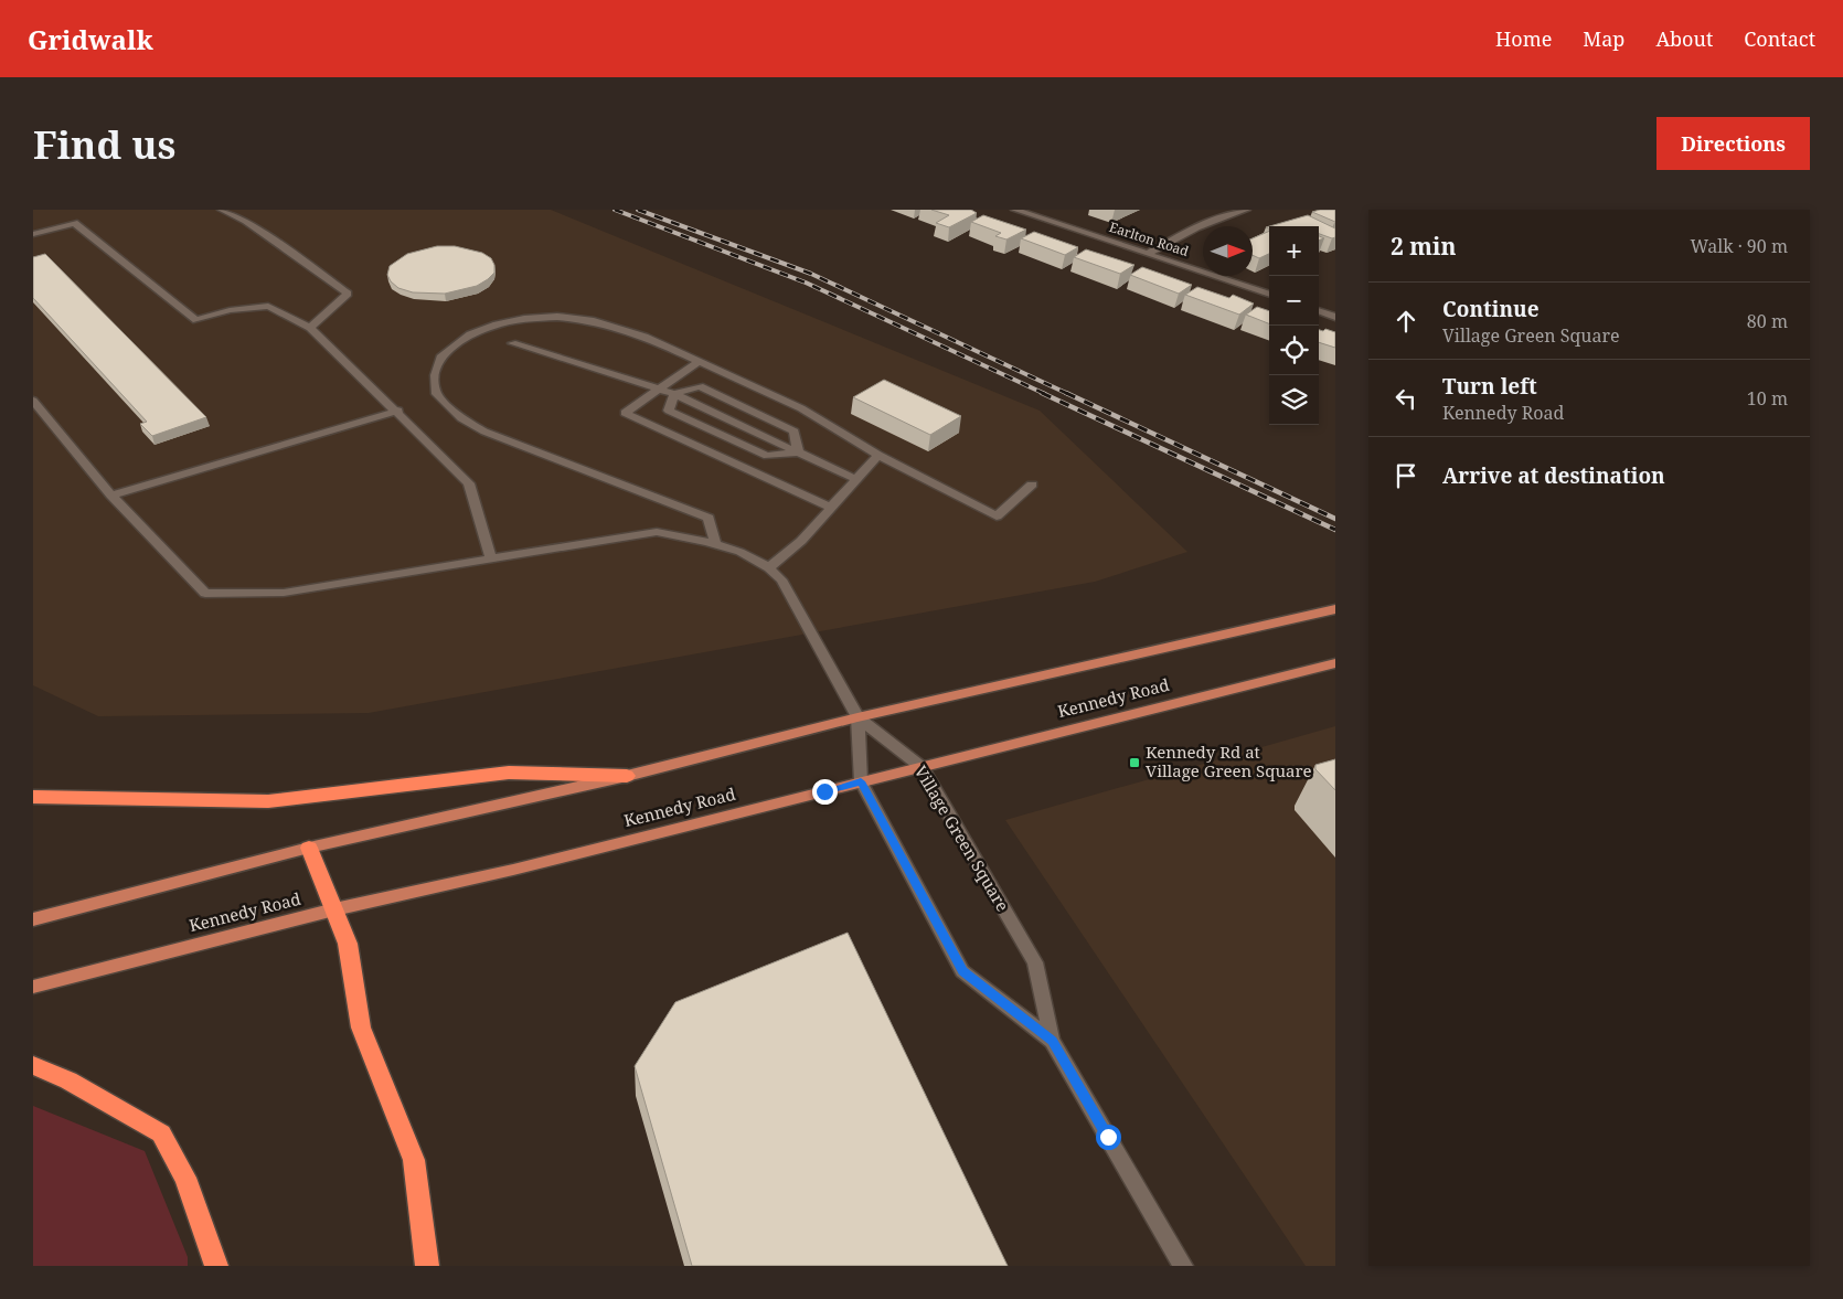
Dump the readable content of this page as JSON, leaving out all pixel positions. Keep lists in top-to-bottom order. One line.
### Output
{"streets":{"main road":["Kennedy Road"],"street":["Earlton Road","Village Green Square"]},"crossings":[["Kennedy Road","Village Green Square"]],"places":{"transit":["Kennedy Rd at Village Green Square"]},"north":"right","page":{"header":"Gridwalk","nav":["Home","Map","About","Contact"],"buttons":"Directions","title":"Find us","heading":["2 min","Walk · 90 m"],"map_buttons":["+","−"],"list":[["Continue","Village Green Square","80 m"],["Turn left","Kennedy Road","10 m"],"Arrive at destination"]}}
